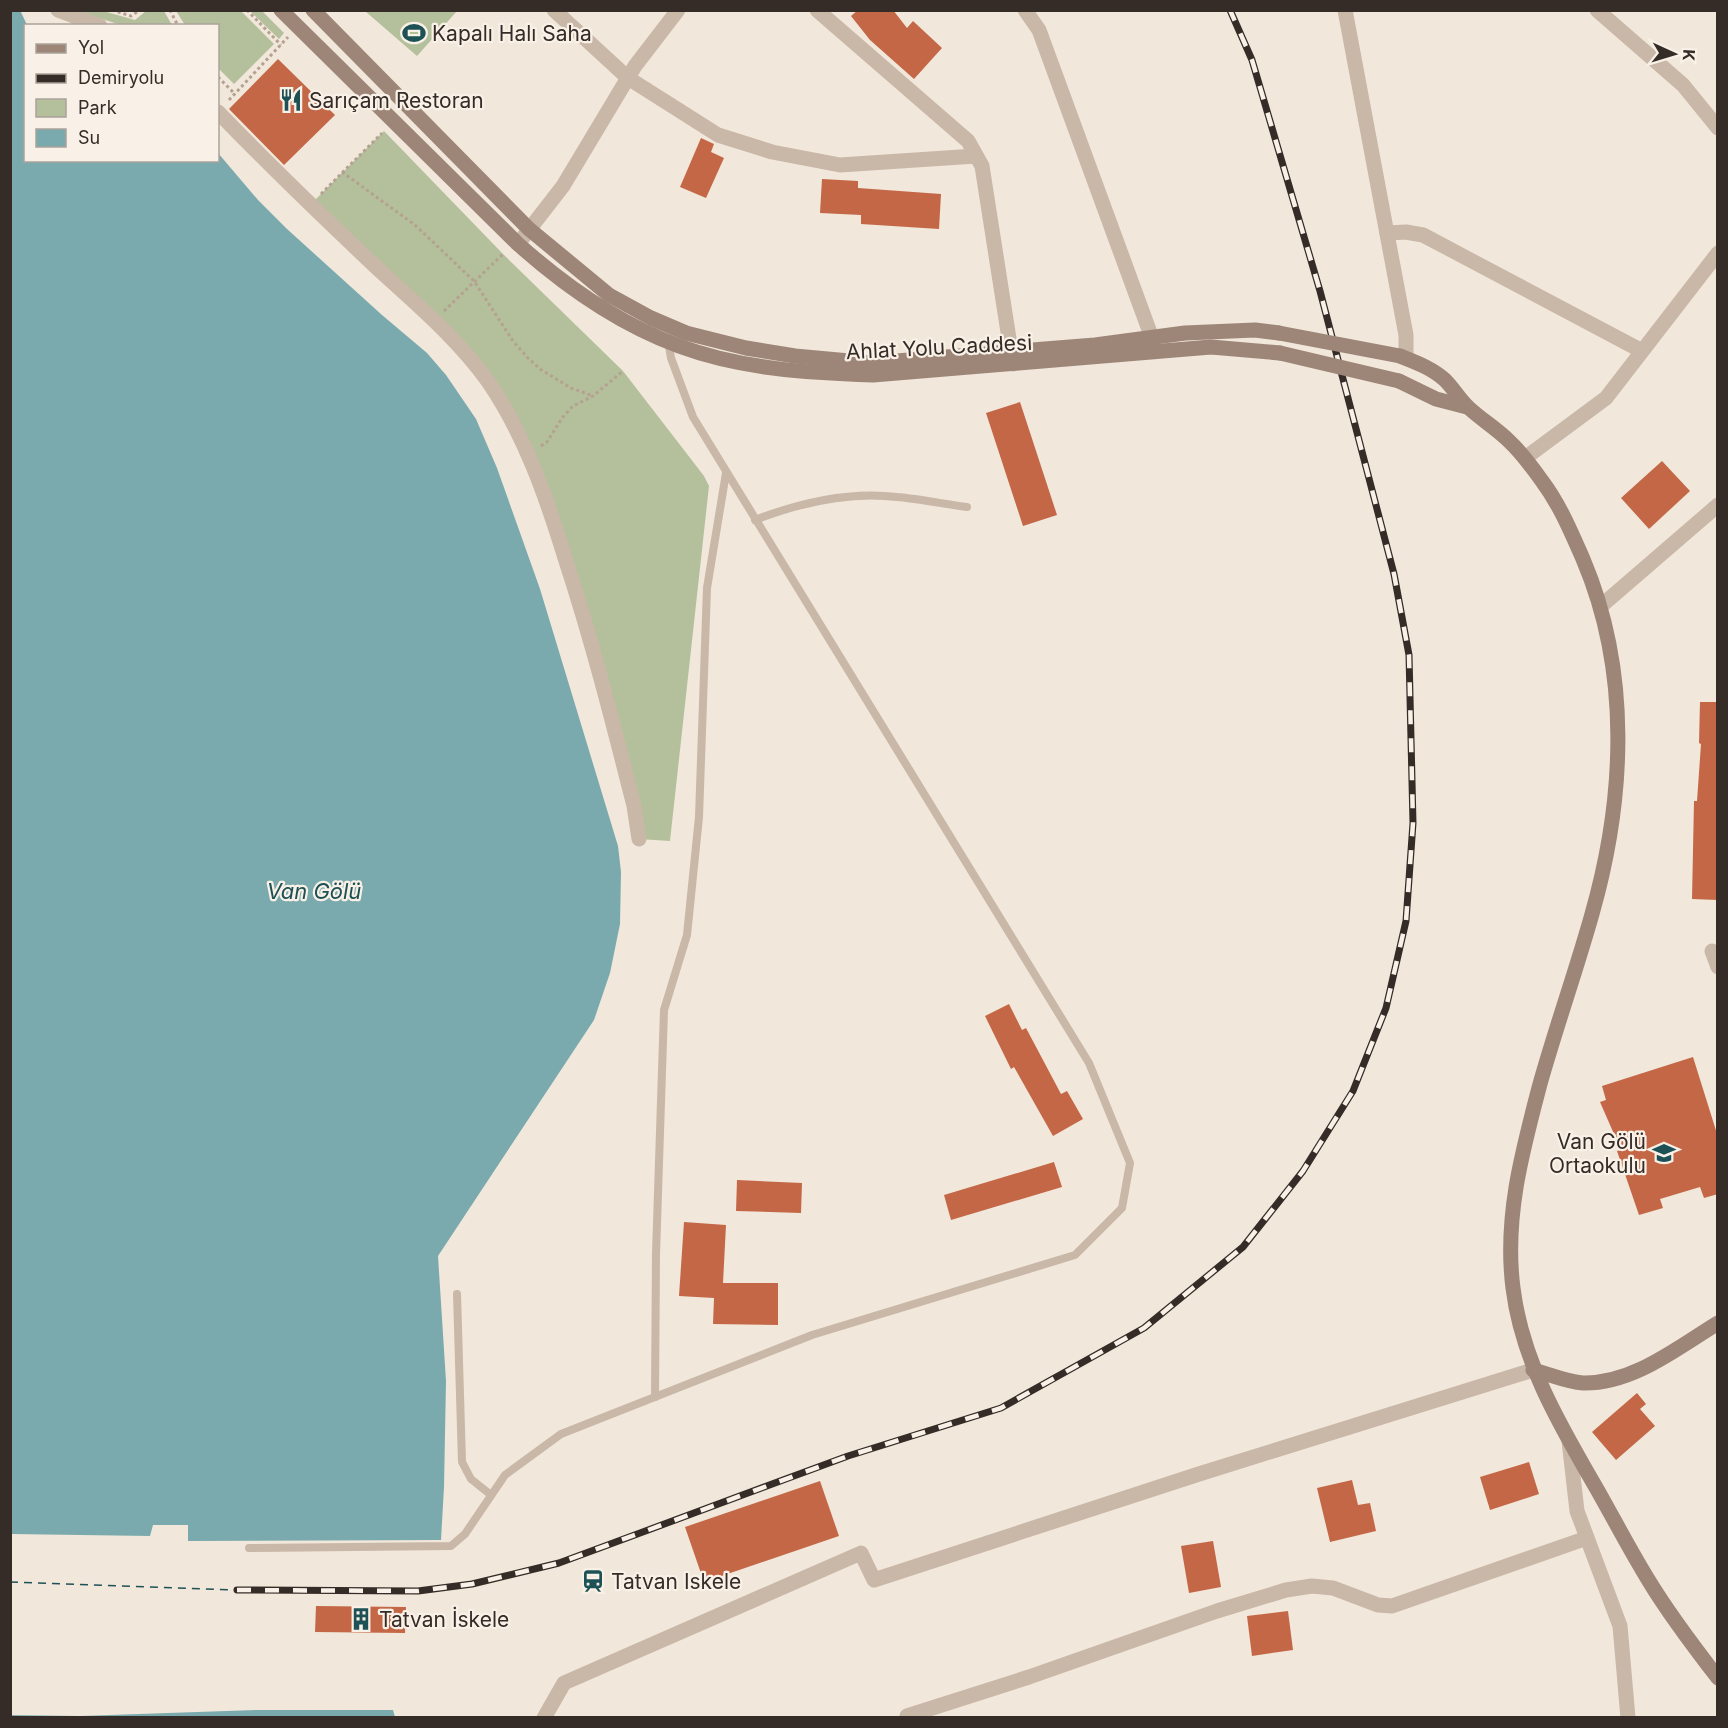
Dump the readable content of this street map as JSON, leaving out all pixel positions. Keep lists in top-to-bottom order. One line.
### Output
{"streets":{"street":["Ahlat Yolu Caddesi"]},"water":["Van Gölü"],"places":{"sports":["Kapalı Halı Saha"],"restaurant":["Sarıçam Restoran"],"school or university":["Van Gölü Ortaokulu"],"station":["Tatvan Iskele"],"building":["Tatvan İskele"]},"legend":["Yol","Demiryolu","Park","Su"],"north":"right"}
